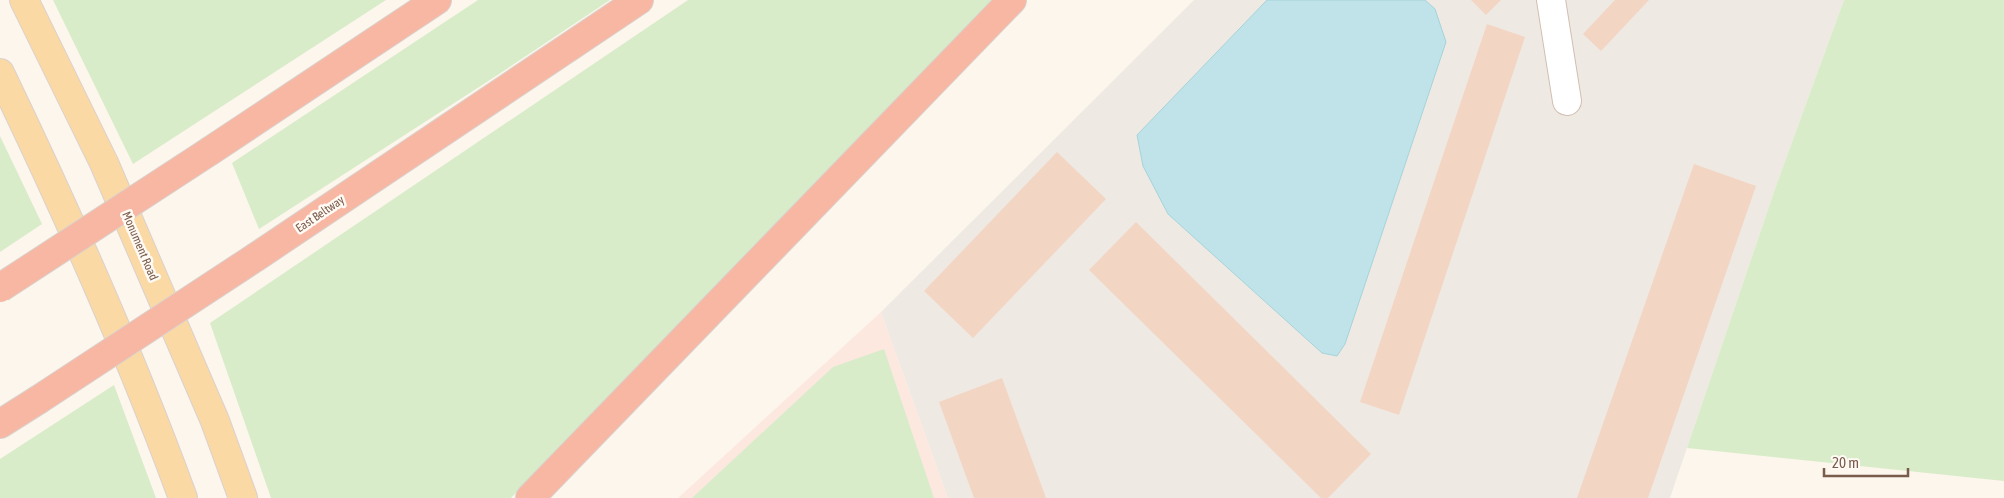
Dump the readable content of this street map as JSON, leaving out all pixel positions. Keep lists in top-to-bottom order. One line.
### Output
{"streets":{"highway":["East Beltway"],"main road":["Monument Road"]},"scale_bar":"20 m"}
